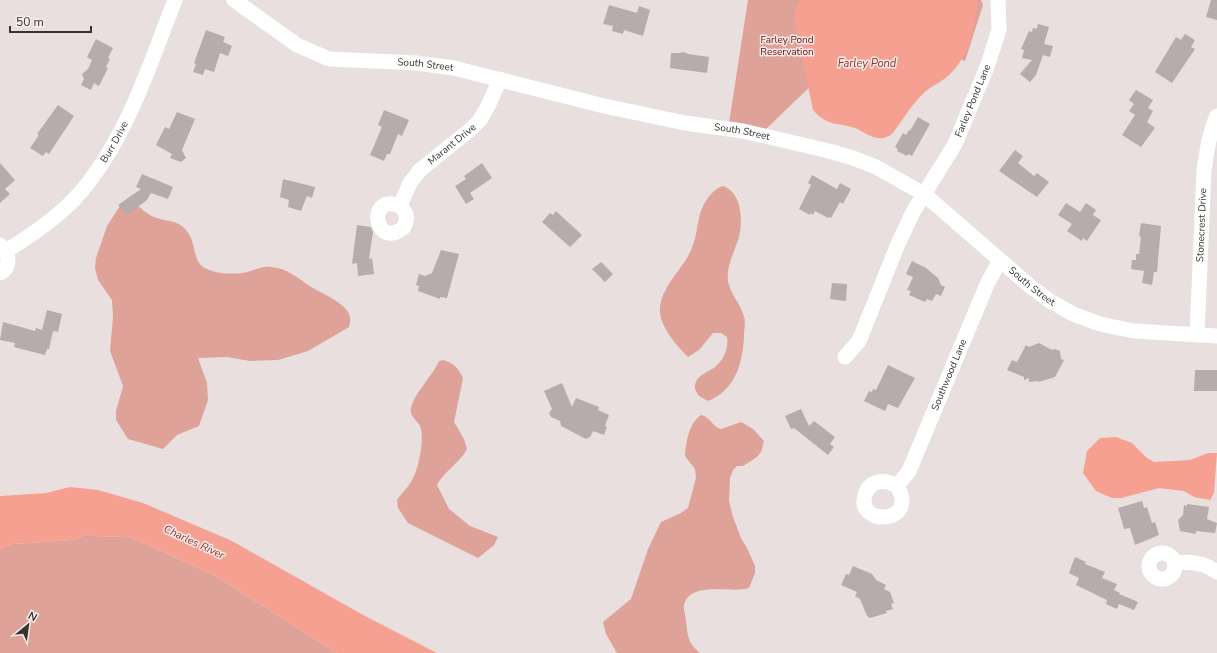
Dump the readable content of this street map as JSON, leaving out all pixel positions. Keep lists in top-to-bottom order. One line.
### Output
{"streets":{"street":["South Street","Farley Pond Lane","Burr Drive","Marant Drive","Stonecrest Drive","Southwood Lane"]},"crossings":[["South Street","Farley Pond Lane"],["South Street","Marant Drive"],["South Street","Stonecrest Drive"],["South Street","Southwood Lane"]],"water":["Farley Pond","Charles River"],"parks":["Farley Pond Reservation"],"scale_bar":"50 m","north":"top right"}
